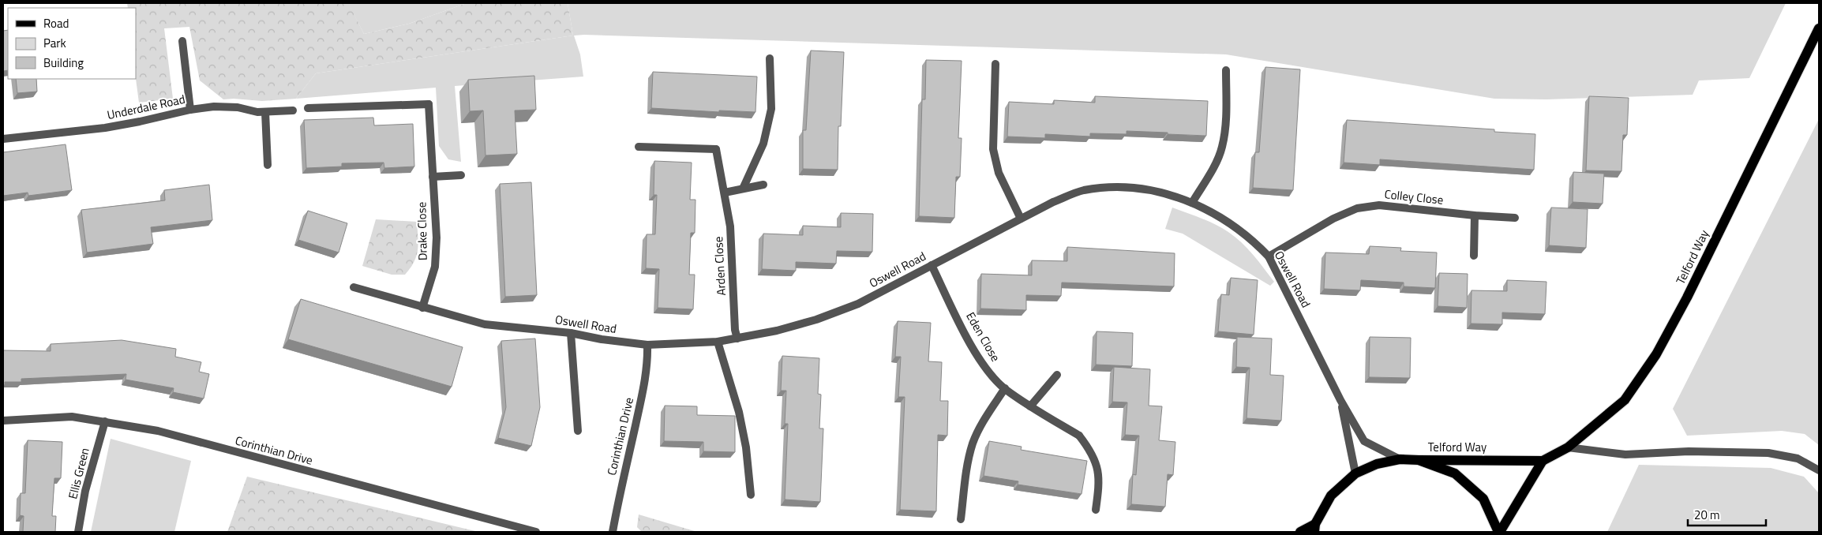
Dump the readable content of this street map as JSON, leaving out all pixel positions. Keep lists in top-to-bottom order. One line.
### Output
{"streets":{"main road":["Telford Way"],"street":["Underdale Road","Colley Close","Drake Close","Arden Close","Oswell Road","Eden Close","Corinthian Drive","Ellis Green"]},"crossings":[["Colley Close","Oswell Road"],["Drake Close","Oswell Road"],["Telford Way","Oswell Road"],["Arden Close","Oswell Road"],["Oswell Road","Eden Close"],["Oswell Road","Corinthian Drive"],["Corinthian Drive","Ellis Green"]],"legend":["Road","Park","Building"],"scale_bar":"20 m"}
